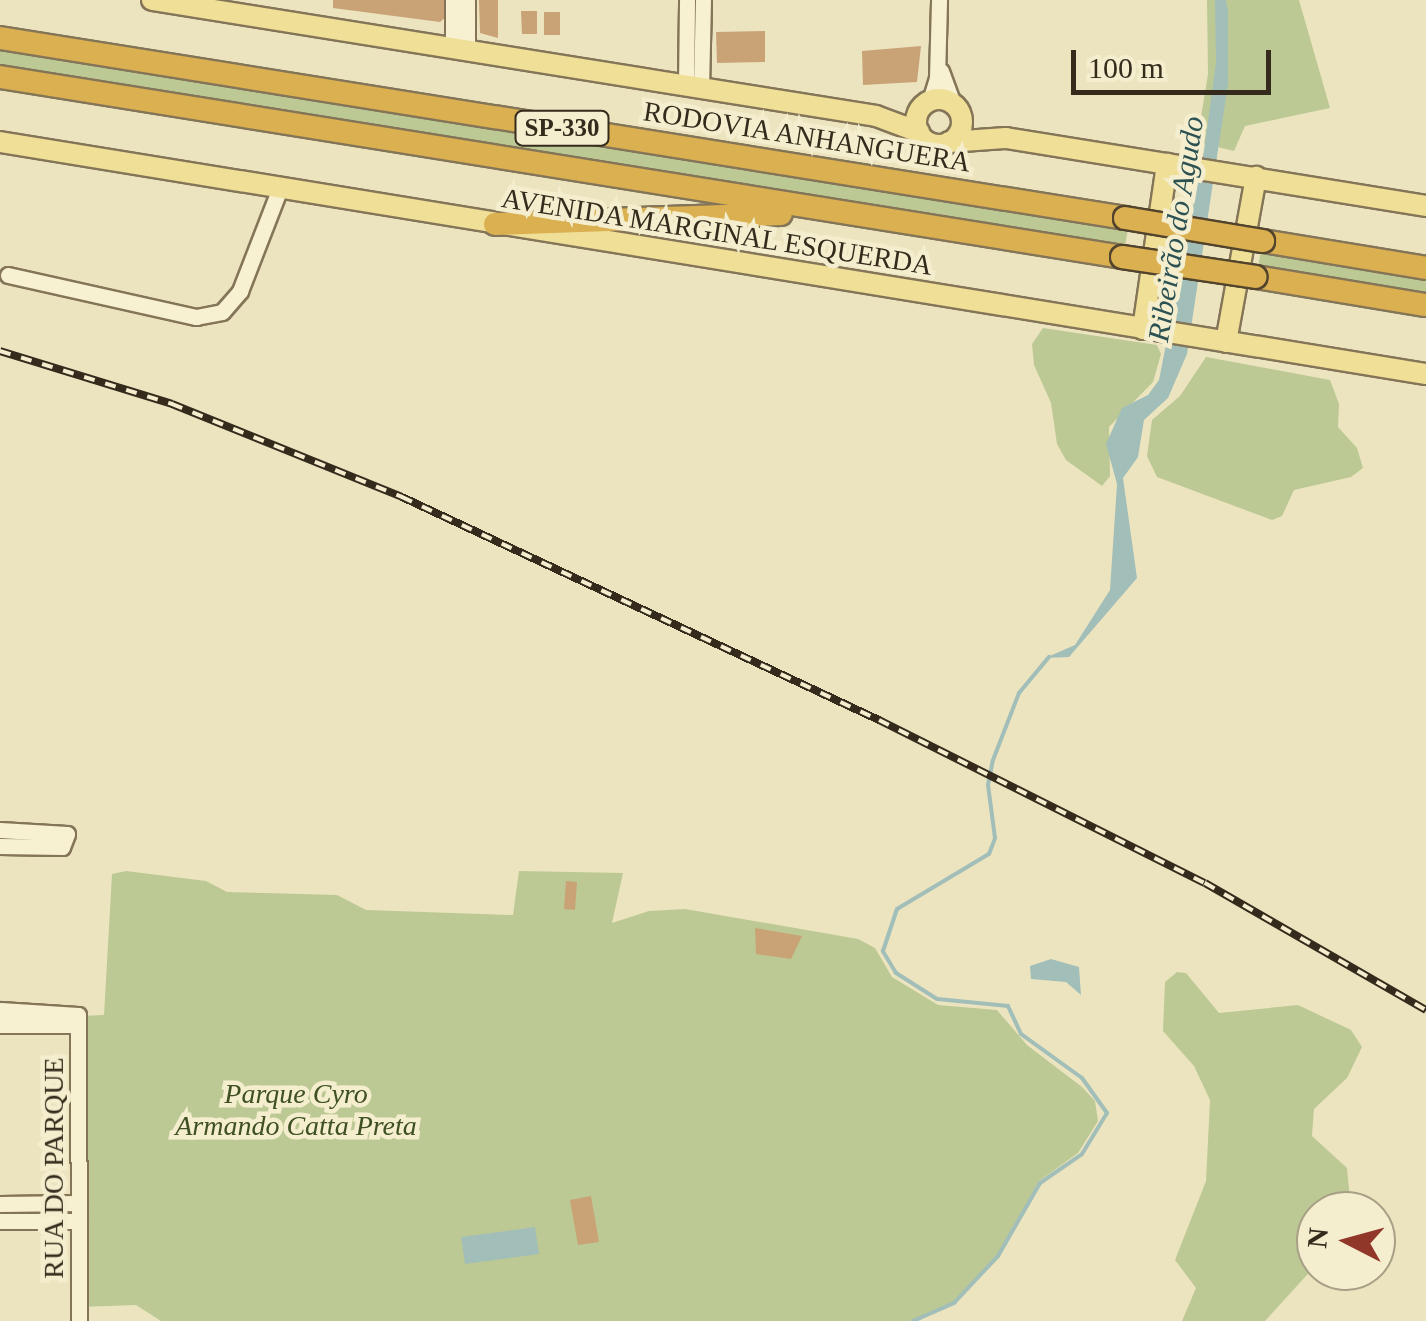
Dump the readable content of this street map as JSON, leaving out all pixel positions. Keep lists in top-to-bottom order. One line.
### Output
{"streets":{"highway":["SP-330","RODOVIA ANHANGUERA"],"main road":["AVENIDA MARGINAL ESQUERDA"],"street":["RUA DO PARQUE"]},"water":["Ribeirão do Agudo"],"parks":["Parque Cyro Armando Catta Preta"],"scale_bar":"100 m","north":"left"}
